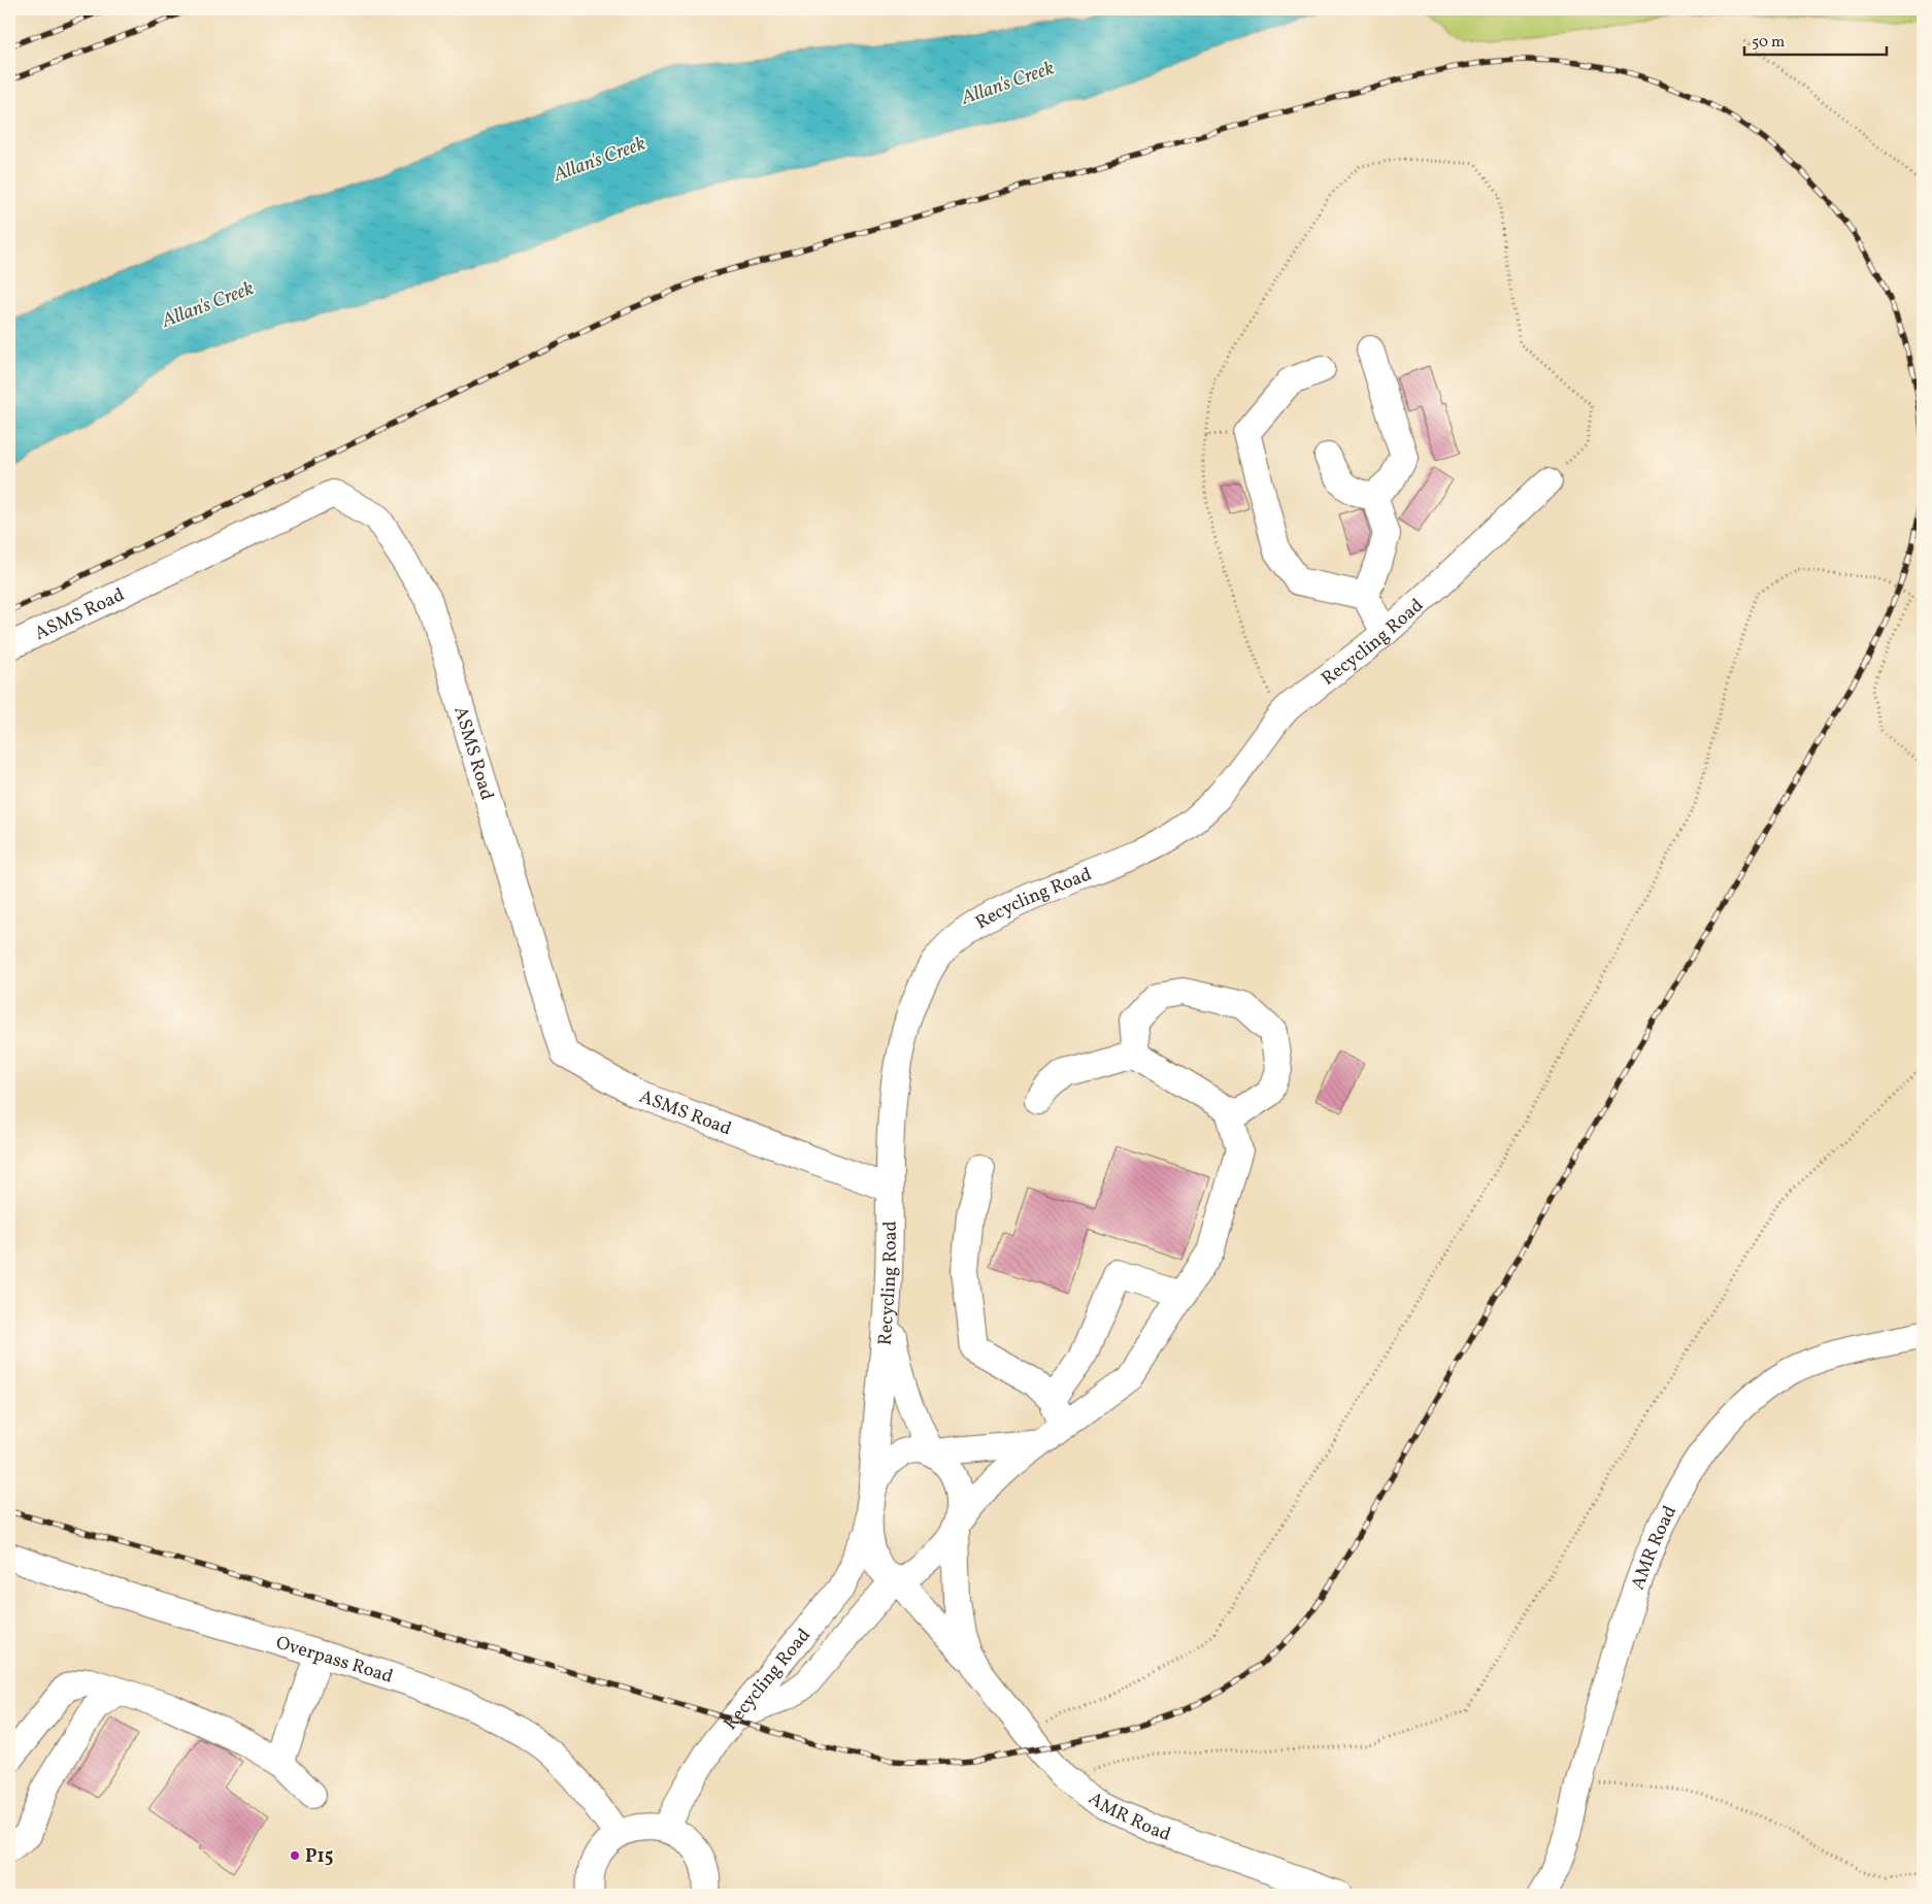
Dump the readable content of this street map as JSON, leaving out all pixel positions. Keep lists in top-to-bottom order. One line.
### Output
{"streets":{"street":["ASMS Road","Recycling Road","AMR Road","Overpass Road"]},"crossings":[["ASMS Road","Recycling Road"],["Recycling Road","AMR Road"]],"water":["Allan's Creek"],"places":["P15"],"scale_bar":"50 m"}
